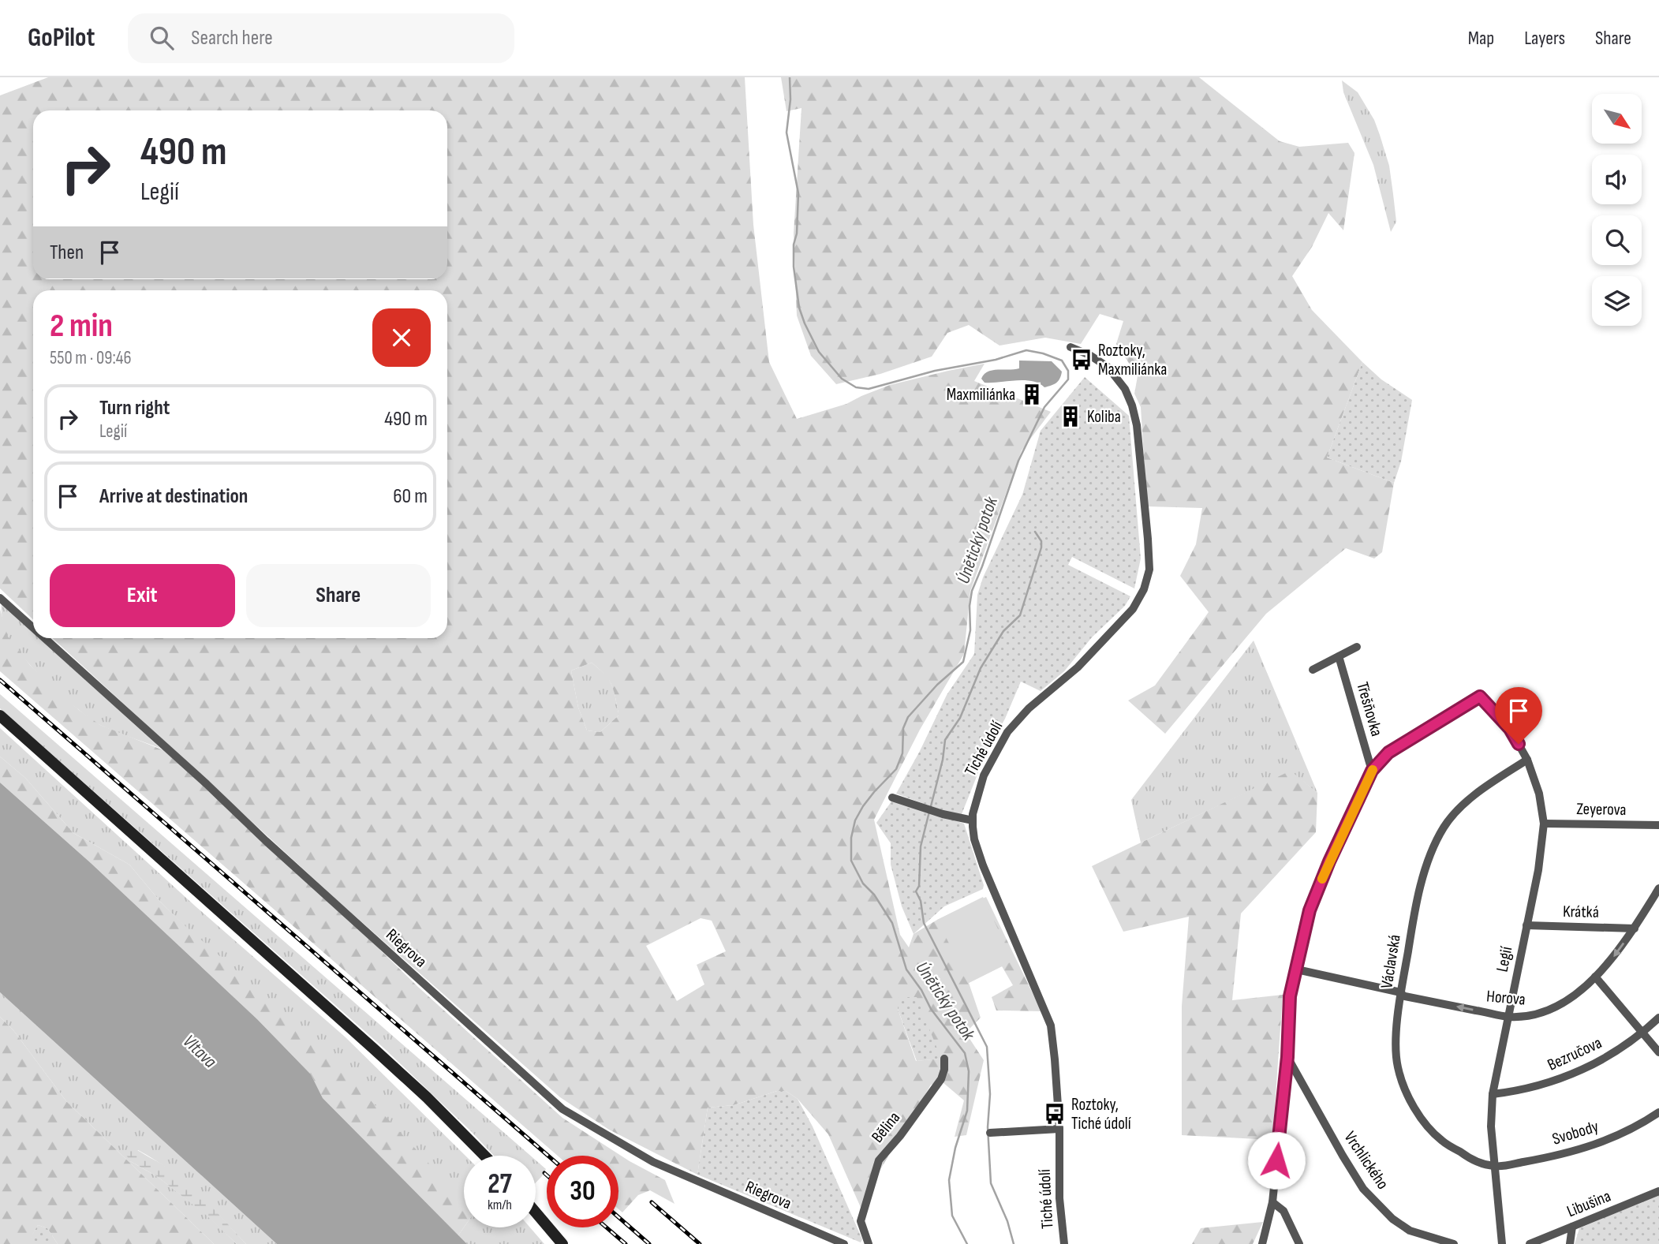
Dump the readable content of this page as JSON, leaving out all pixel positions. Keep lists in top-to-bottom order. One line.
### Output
{"streets":{"street":["Třešňovka","Tiché údolí","Zeyerova","Krátká","Riegrova","Legií","Václavská","Horova","Bezručova","Bělina","Svobody","Vrchlického","Libušina"]},"crossings":[["Třešňovka","Legií"],["Zeyerova","Legií"],["Krátká","Legií"],["Krátká","Horova"],["Legií","Václavská"],["Legií","Horova"],["Legií","Bezručova"],["Legií","Svobody"],["Václavská","Horova"],["Václavská","Svobody"]],"one_way":["Horova"],"water":["Únětický potok","Vltava"],"places":{"bus stop":["Roztoky, Maxmiliánka","Roztoky, Tiché údolí"],"building":["Maxmiliánka","Koliba"]},"north":"bottom right","page":{"header":"GoPilot","search":"Search here","nav":["Map","Layers","Share"],"turn":["490 m","Legií"],"then":"Then","heading":["2 min","550 m · 09:46"],"list":[{"name":"Turn right","note":"Legií","value":"490 m"},{"name":"Arrive at destination","value":"60 m"}],"buttons":["Exit","Share"],"speed":"27 km/h","limit":"30"}}
